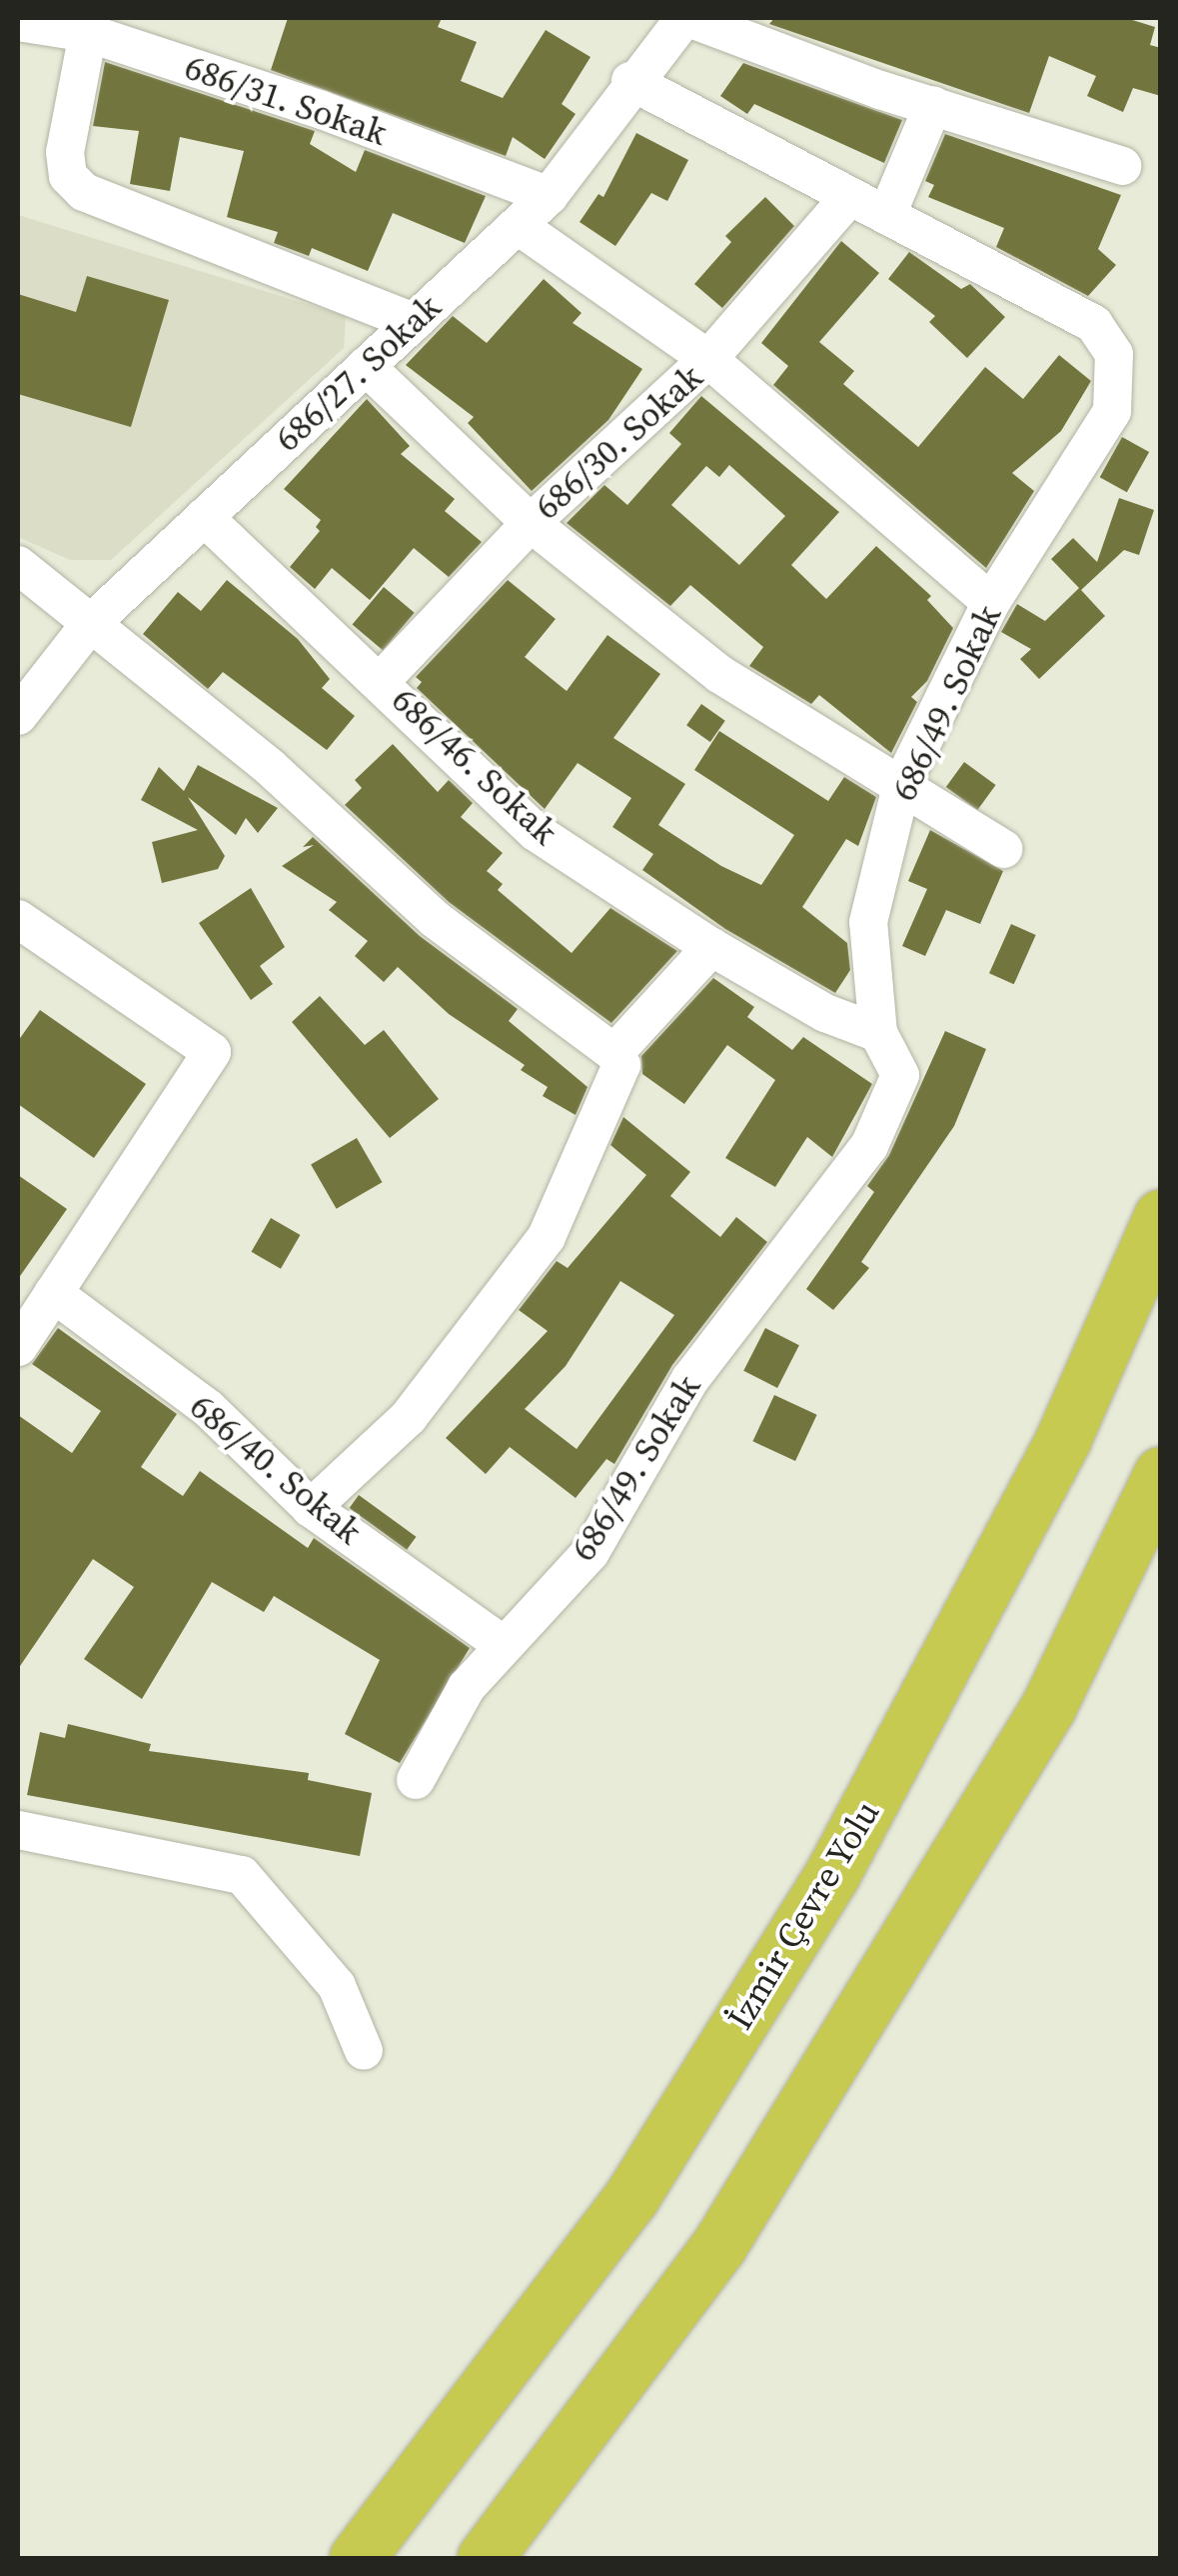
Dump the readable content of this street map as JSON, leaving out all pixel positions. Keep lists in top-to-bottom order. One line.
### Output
{"streets":{"highway":["İzmir Çevre Yolu"],"street":["686/31. Sokak","686/27. Sokak","686/30. Sokak","686/49. Sokak","686/46. Sokak","686/40. Sokak"]},"crossings":[["686/31. Sokak","686/27. Sokak"],["686/27. Sokak","686/49. Sokak"],["686/27. Sokak","686/46. Sokak"],["686/30. Sokak","686/49. Sokak"],["686/30. Sokak","686/46. Sokak"],["686/49. Sokak","686/46. Sokak"],["686/49. Sokak","686/40. Sokak"]]}
